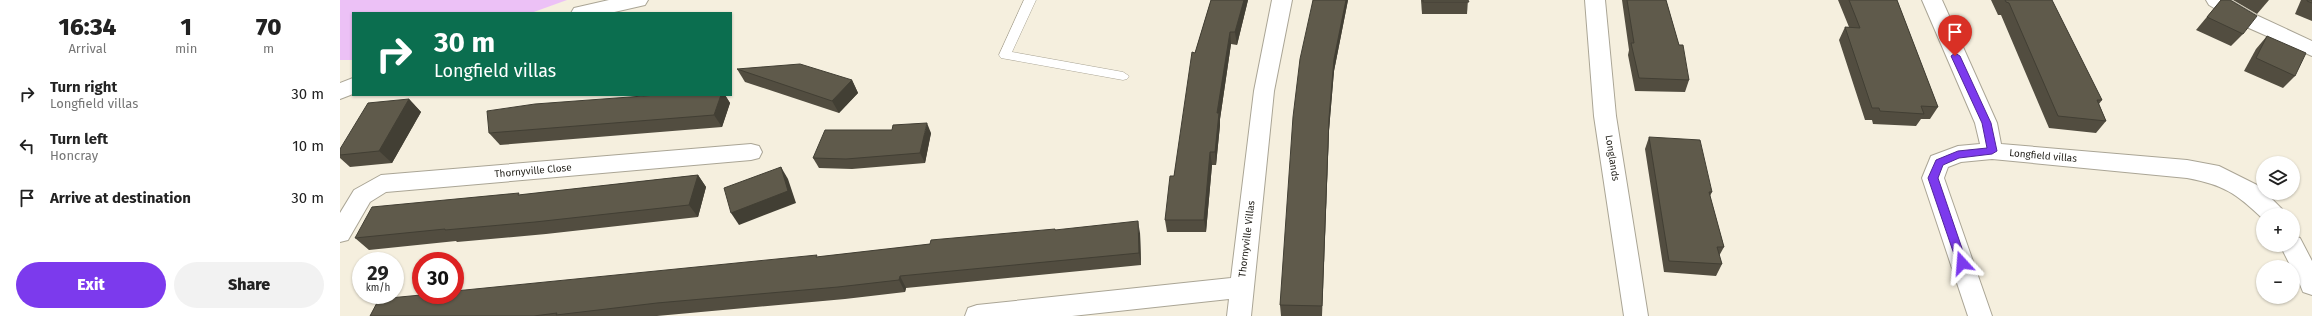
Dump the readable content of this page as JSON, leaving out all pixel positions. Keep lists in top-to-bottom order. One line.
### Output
{"streets":{"street":["Longfield villas","Longlands","Thornyville Close","Thornyville Villas"]},"page":{"eta":["16:34","Arrival","1","min","70","m"],"turn":["30 m","Longfield villas"],"list":[{"name":"Turn right","note":"Longfield villas","value":"30 m"},{"name":"Turn left","note":"Honcray","value":"10 m"},{"name":"Arrive at destination","value":"30 m"}],"map_buttons":["+","−"],"speed":"29 km/h","limit":"30","buttons":["Exit","Share"]}}
